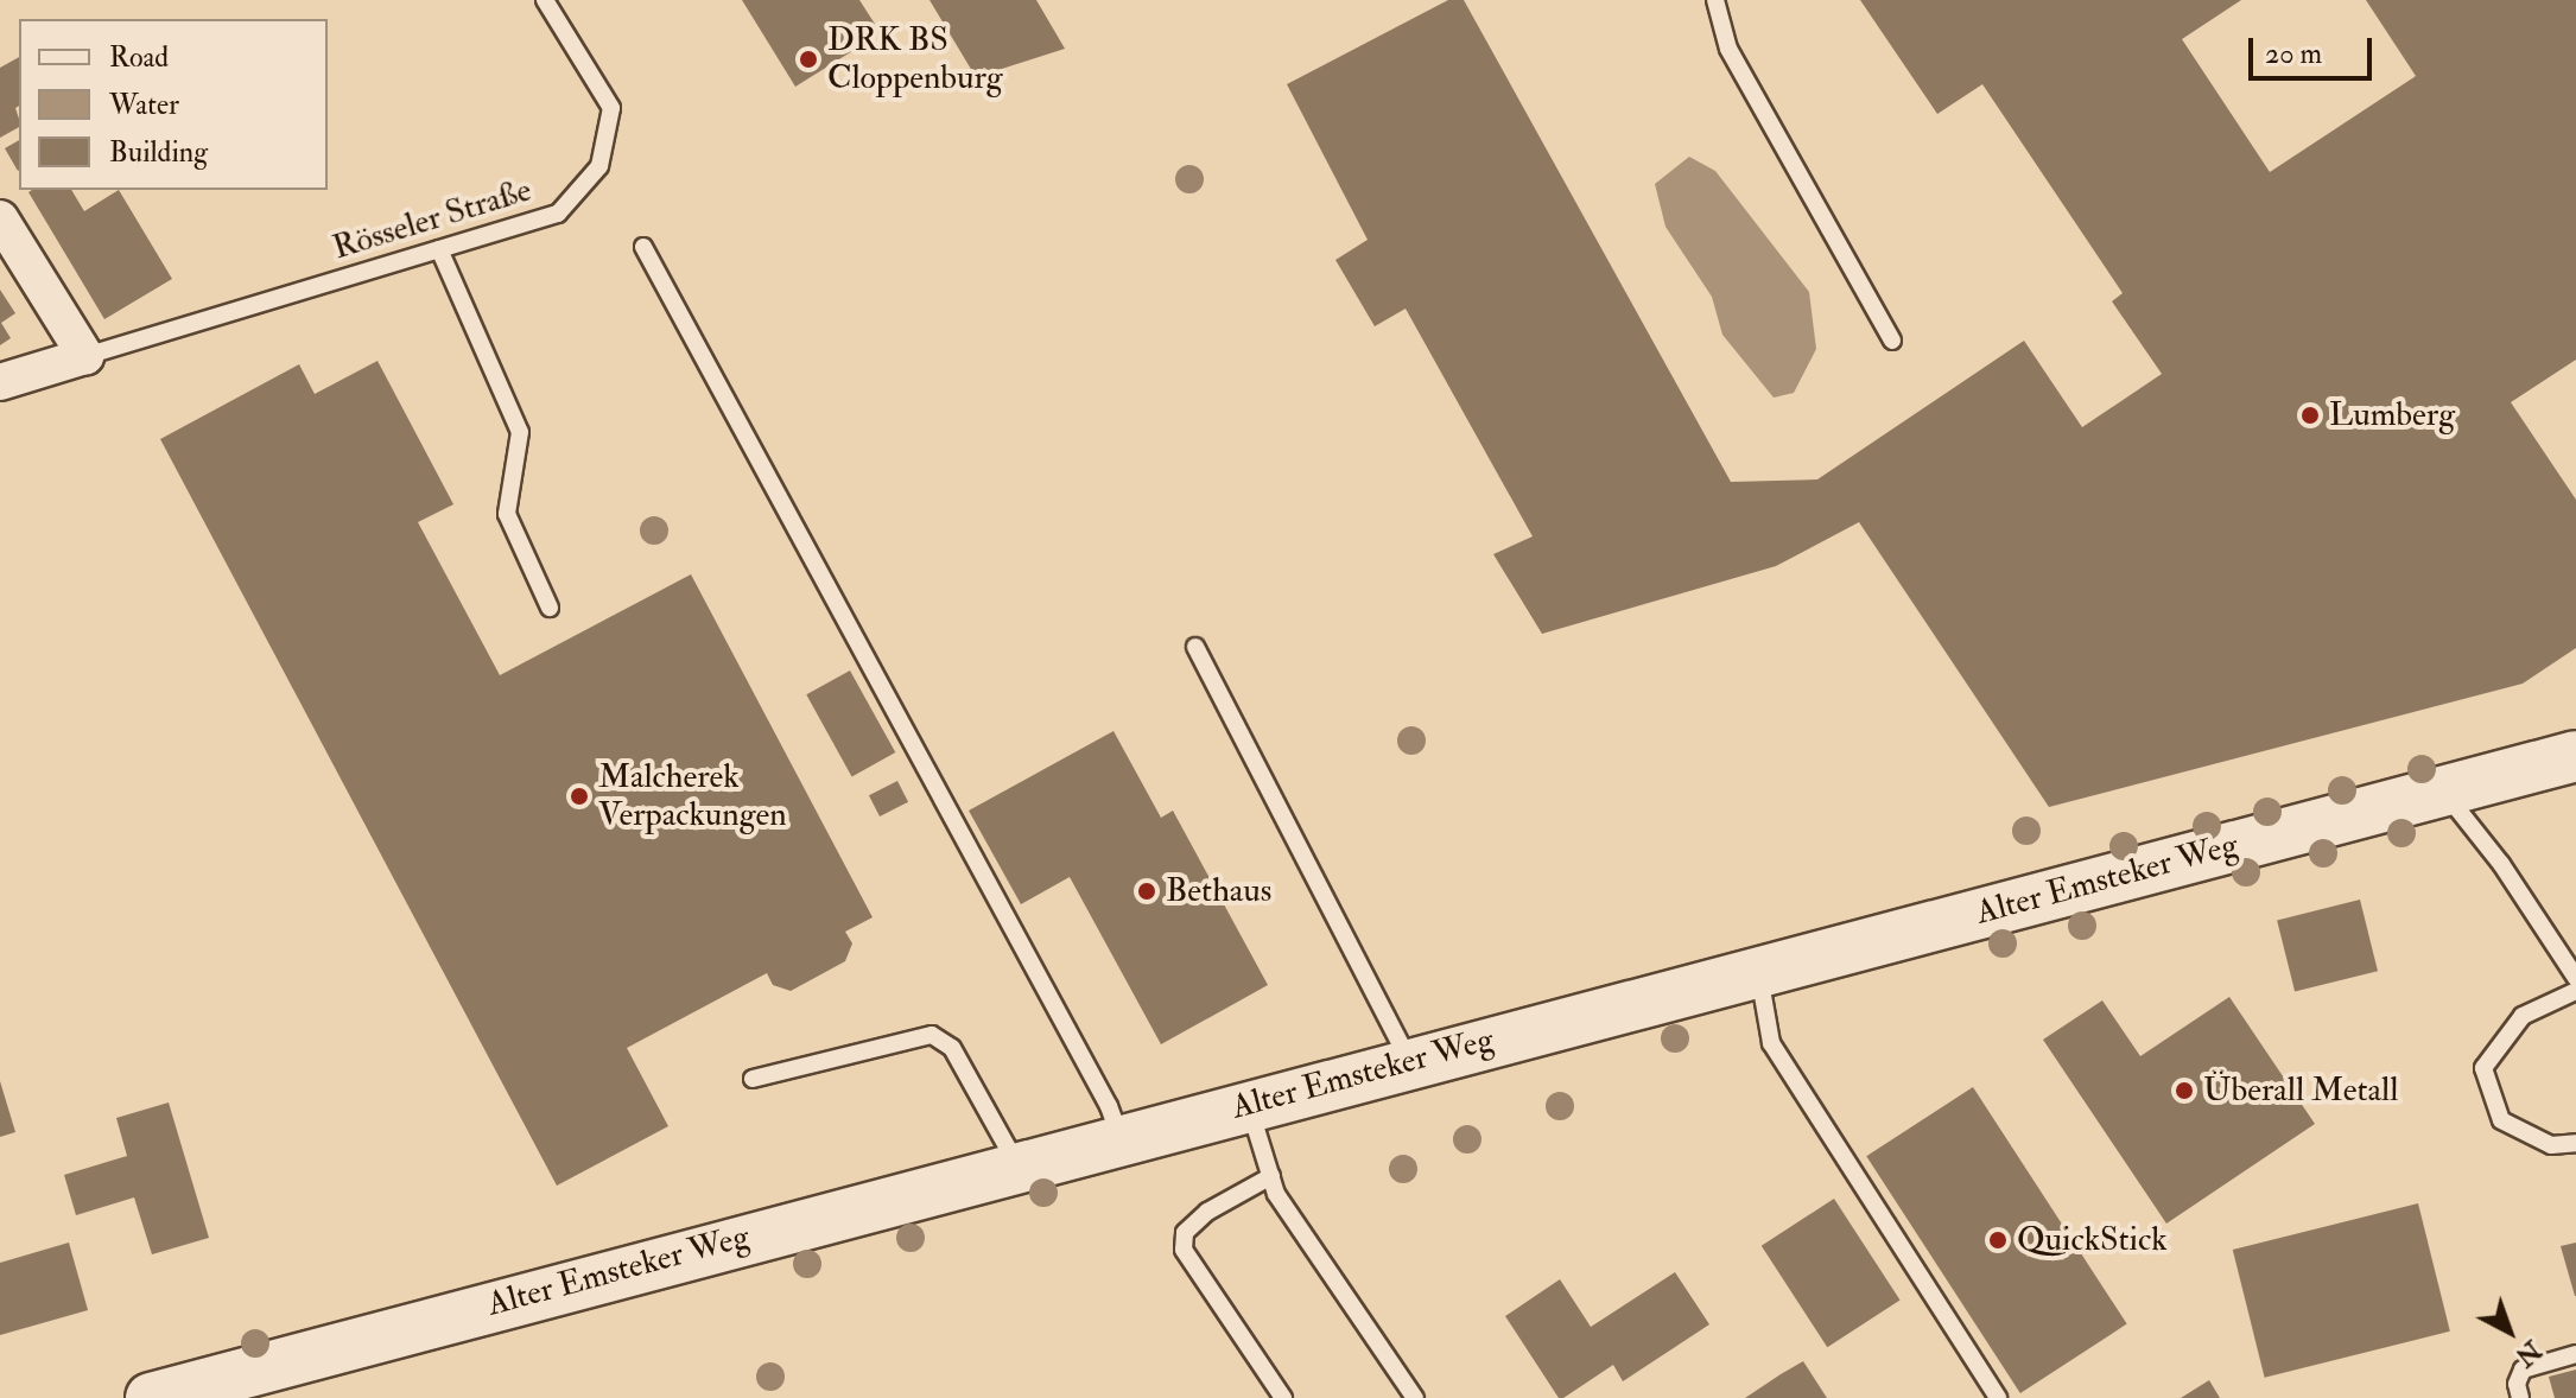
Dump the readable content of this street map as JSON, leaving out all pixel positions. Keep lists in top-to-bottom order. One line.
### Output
{"streets":{"street":["Alter Emsteker Weg"],"lane":["Rösseler Straße"]},"places":["DRK BS Cloppenburg","Lumberg","Malcherek Verpackungen","Bethaus","Überall Metall","QuickStick"],"legend":["Road","Water","Building"],"scale_bar":"20 m","north":"bottom right"}
